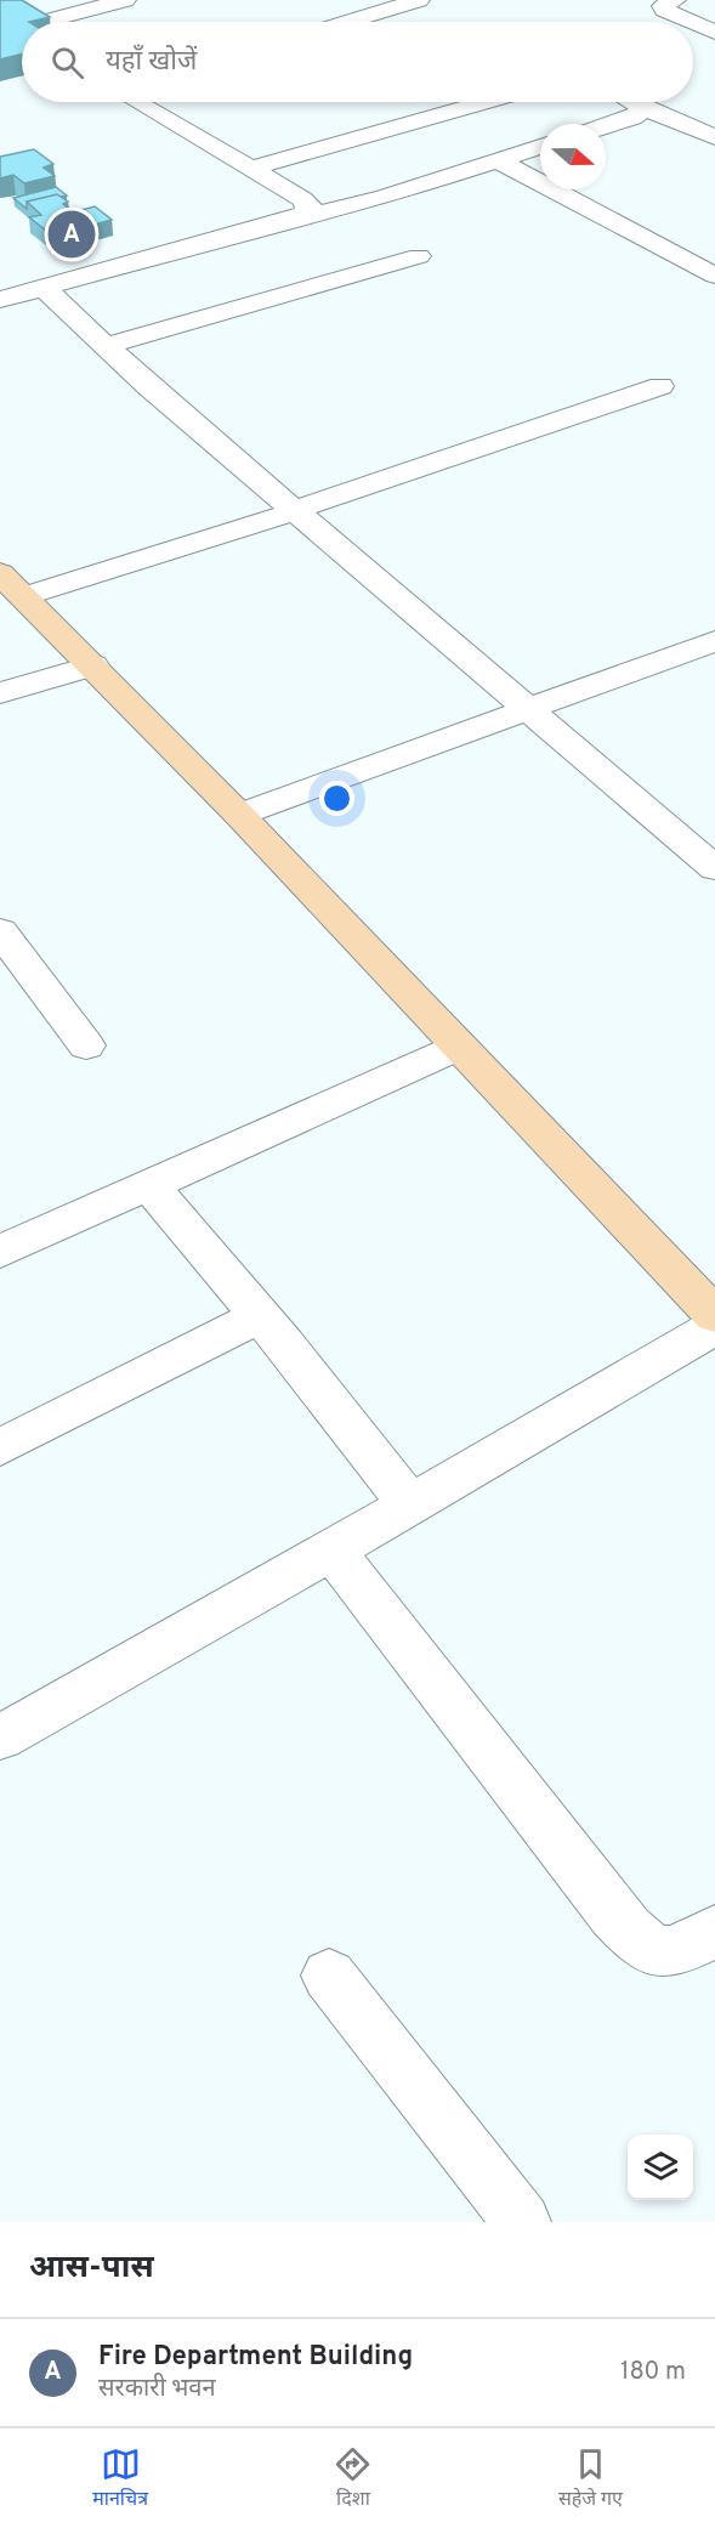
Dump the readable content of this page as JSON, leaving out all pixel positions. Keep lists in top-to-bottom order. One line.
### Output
{"north":"right","page":{"search":"यहाँ खोजें","pins":"A","heading":"आस-पास","list":[{"mark":"A","name":"Fire Department Building","note":"सरकारी भवन","value":"180 m"}],"nav":["मानचित्र","दिशा","सहेजे गए"]}}
